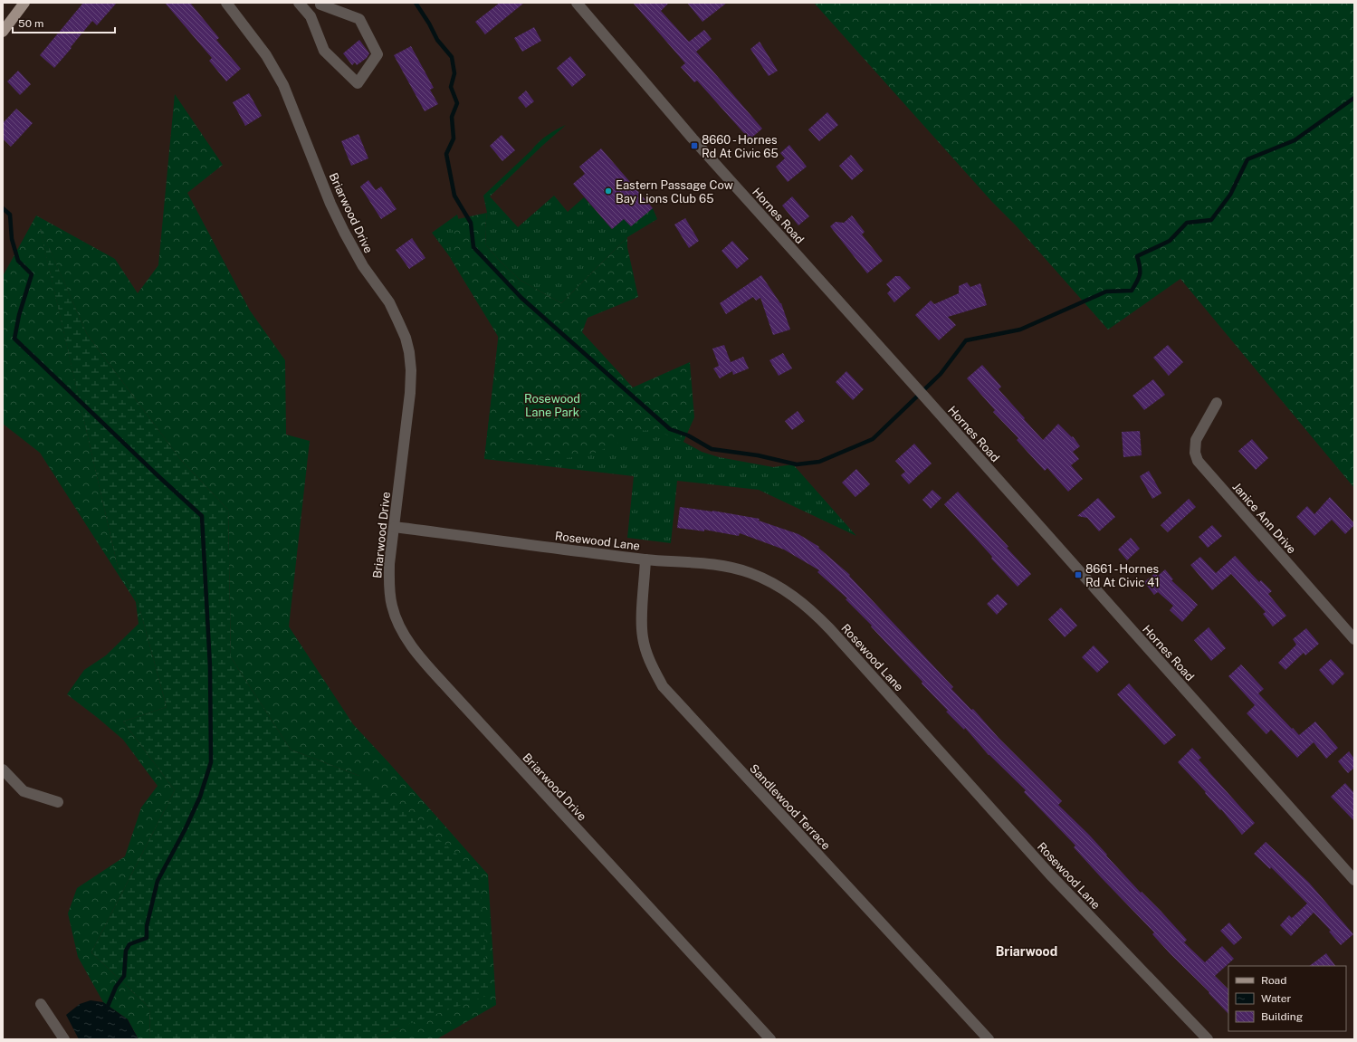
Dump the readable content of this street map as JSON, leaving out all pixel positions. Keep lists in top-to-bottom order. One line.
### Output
{"streets":{"street":["Briarwood Drive","Hornes Road","Janice Ann Drive","Rosewood Lane","Sandlewood Terrace"]},"crossings":[["Briarwood Drive","Rosewood Lane"],["Rosewood Lane","Sandlewood Terrace"]],"districts":["Briarwood"],"parks":["Rosewood Lane Park"],"places":{"transit":["8660 - Hornes Rd At Civic 65","8661 - Hornes Rd At Civic 41"],"other":["Eastern Passage Cow Bay Lions Club 65"]},"legend":["Road","Water","Building"],"scale_bar":"50 m"}
